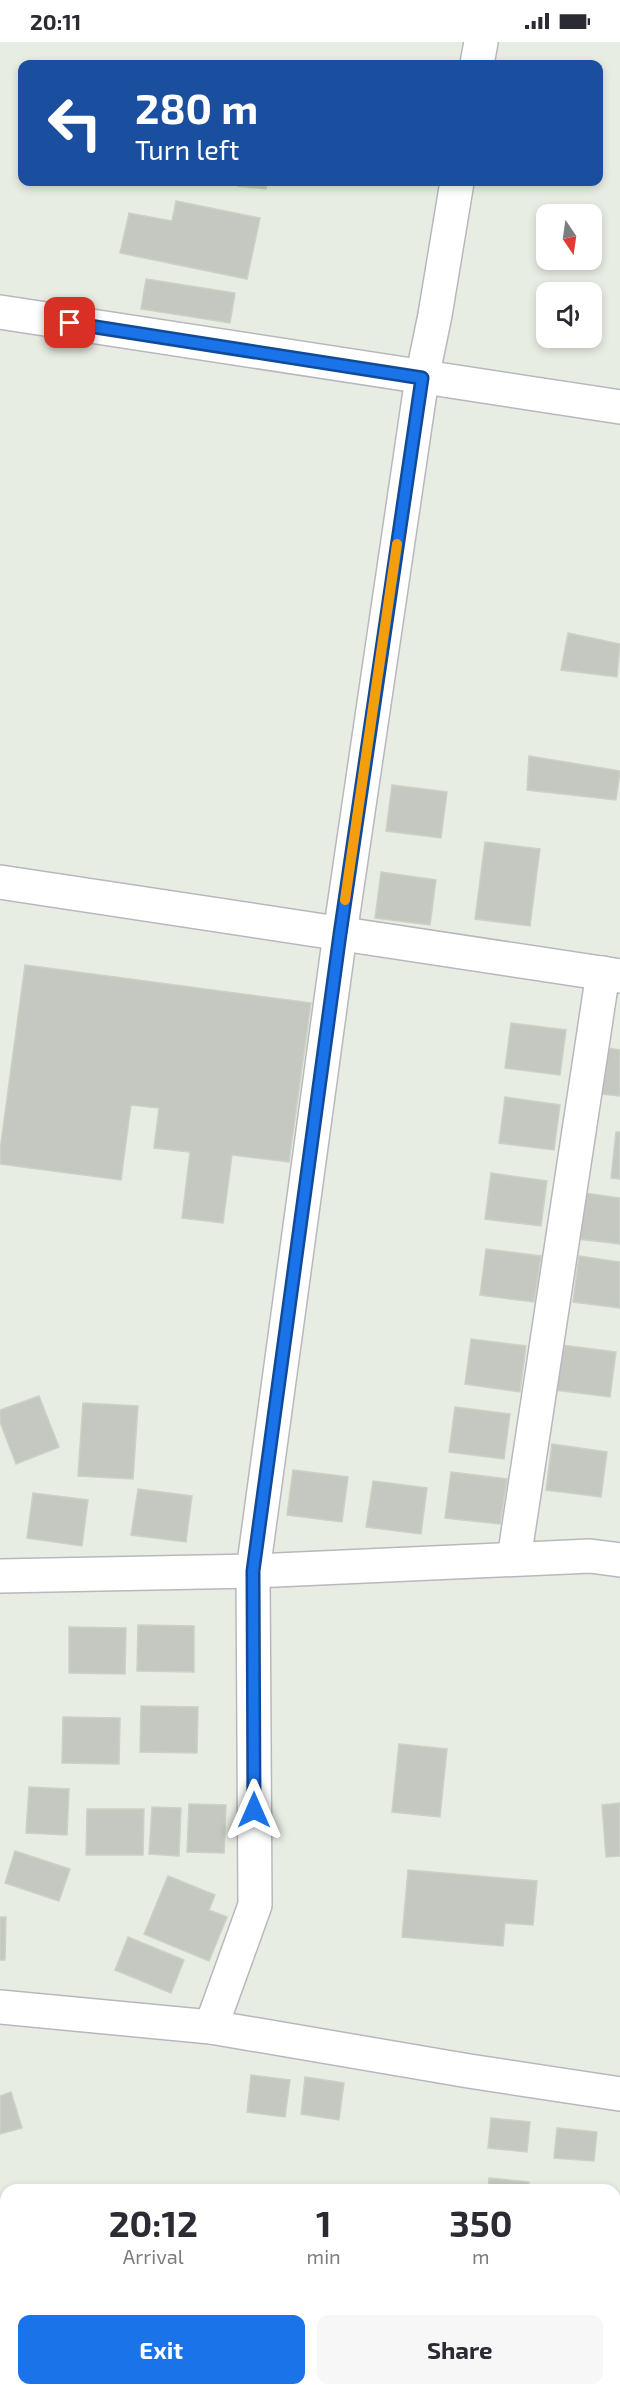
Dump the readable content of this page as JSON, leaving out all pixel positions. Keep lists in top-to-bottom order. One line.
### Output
{"north":"bottom","page":{"status":"20:11","turn":["280 m","Turn left"],"eta":["20:12","Arrival","1","min","350","m"],"buttons":["Exit","Share"]}}
